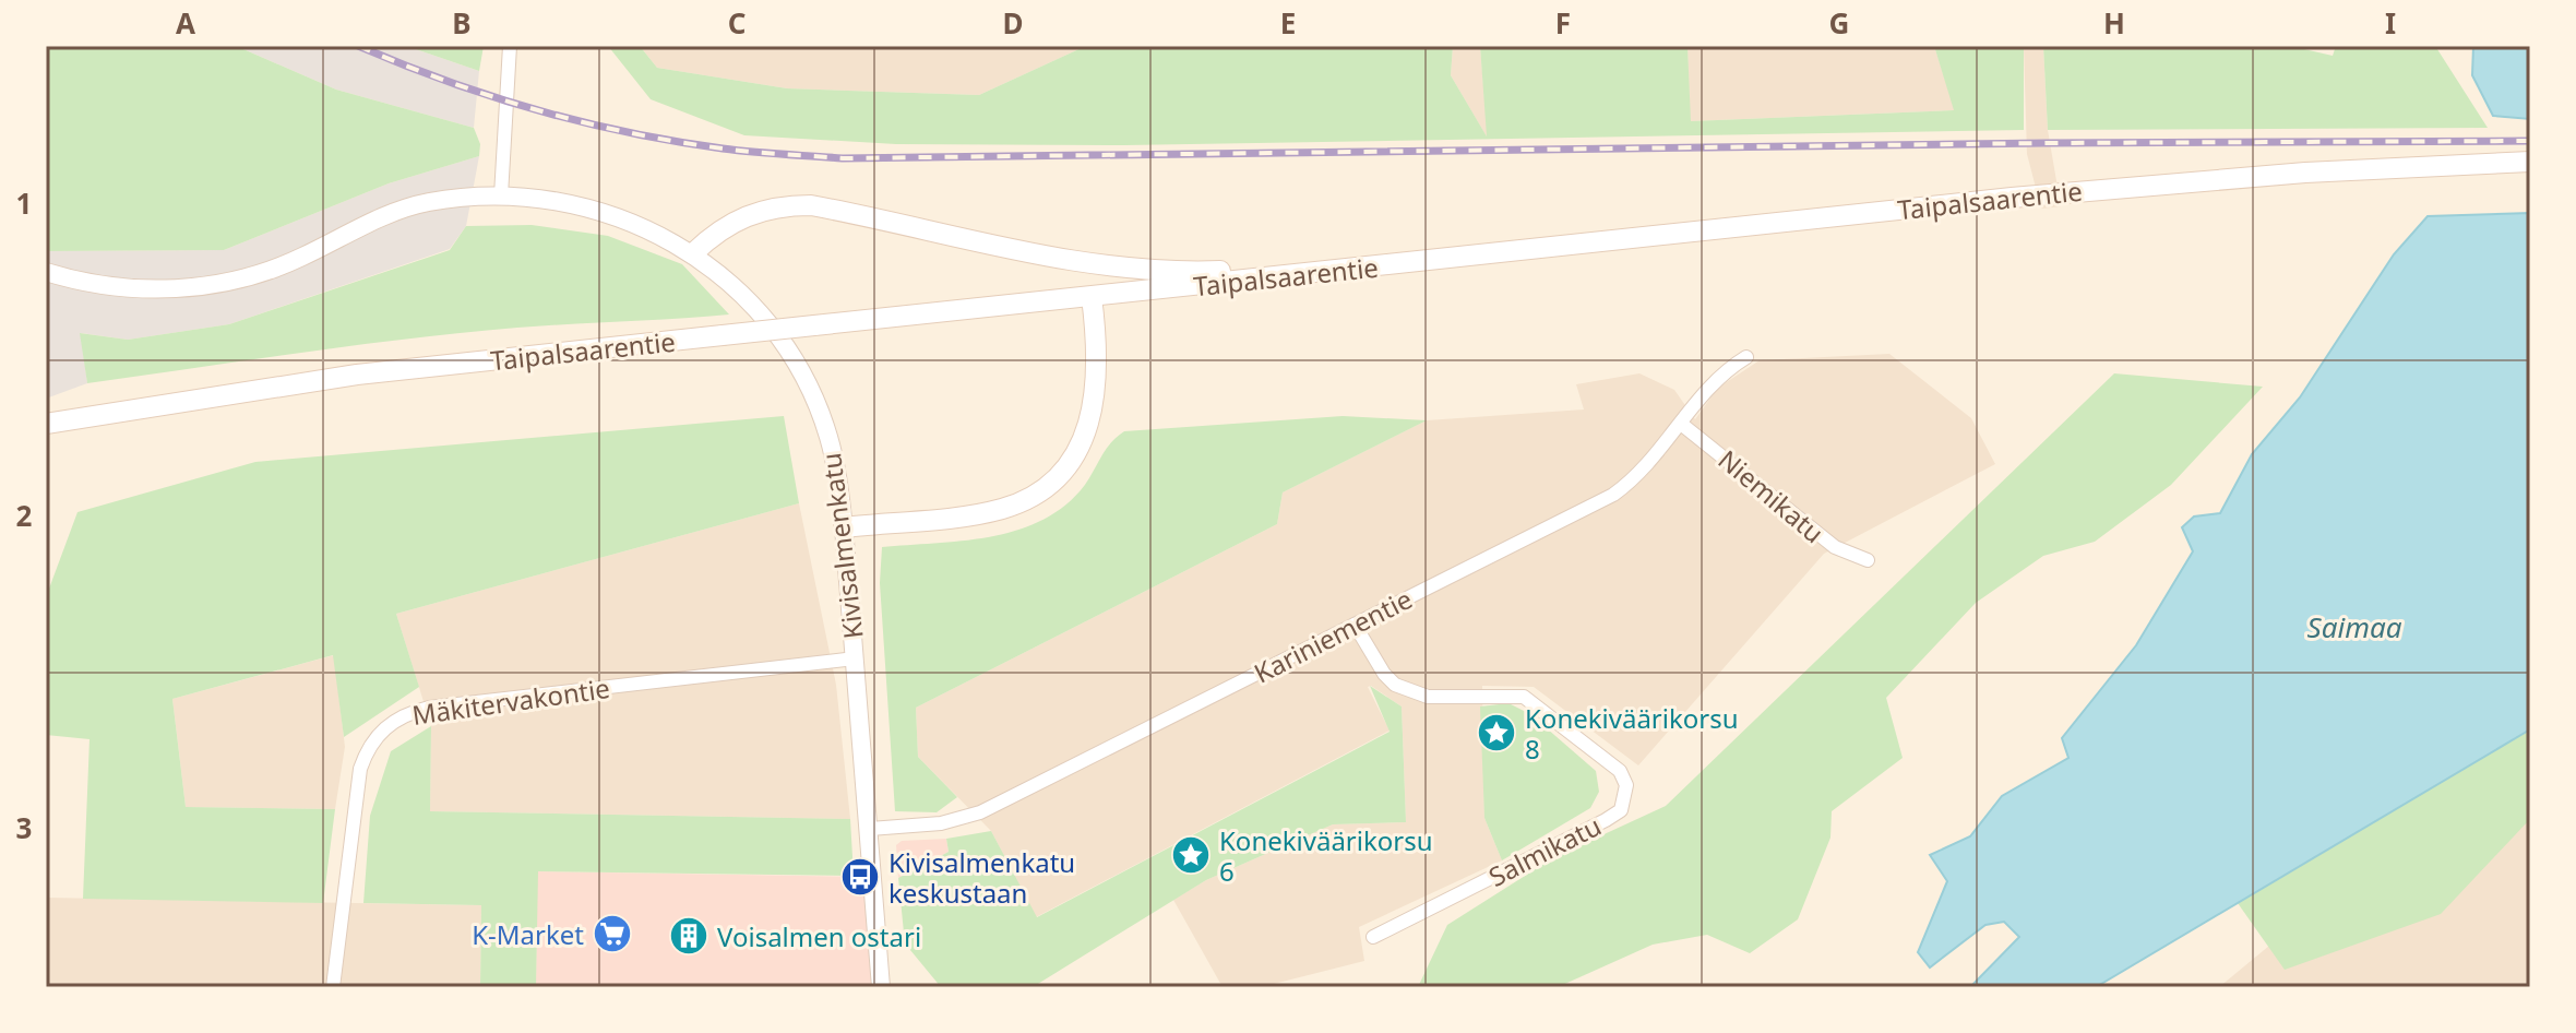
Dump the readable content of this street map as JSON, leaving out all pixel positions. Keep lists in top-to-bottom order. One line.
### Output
{"streets":{"main road":["Taipalsaarentie"],"street":["Niemikatu","Kivisalmenkatu","Kariniementie","Mäkitervakontie","Salmikatu"]},"crossings":[["Niemikatu","Kariniementie"],["Kivisalmenkatu","Kariniementie"],["Kivisalmenkatu","Mäkitervakontie"],["Kariniementie","Salmikatu"]],"water":["Saimaa"],"places":{"place":["Konekiväärikorsu 8","Konekiväärikorsu 6"],"bus stop":["Kivisalmenkatu keskustaan"],"supermarket":["K-Market"],"building":["Voisalmen ostari"]},"grid":{"columns":["A","B","C","D","E","F","G","H","I"],"rows":["1","2","3"]}}
